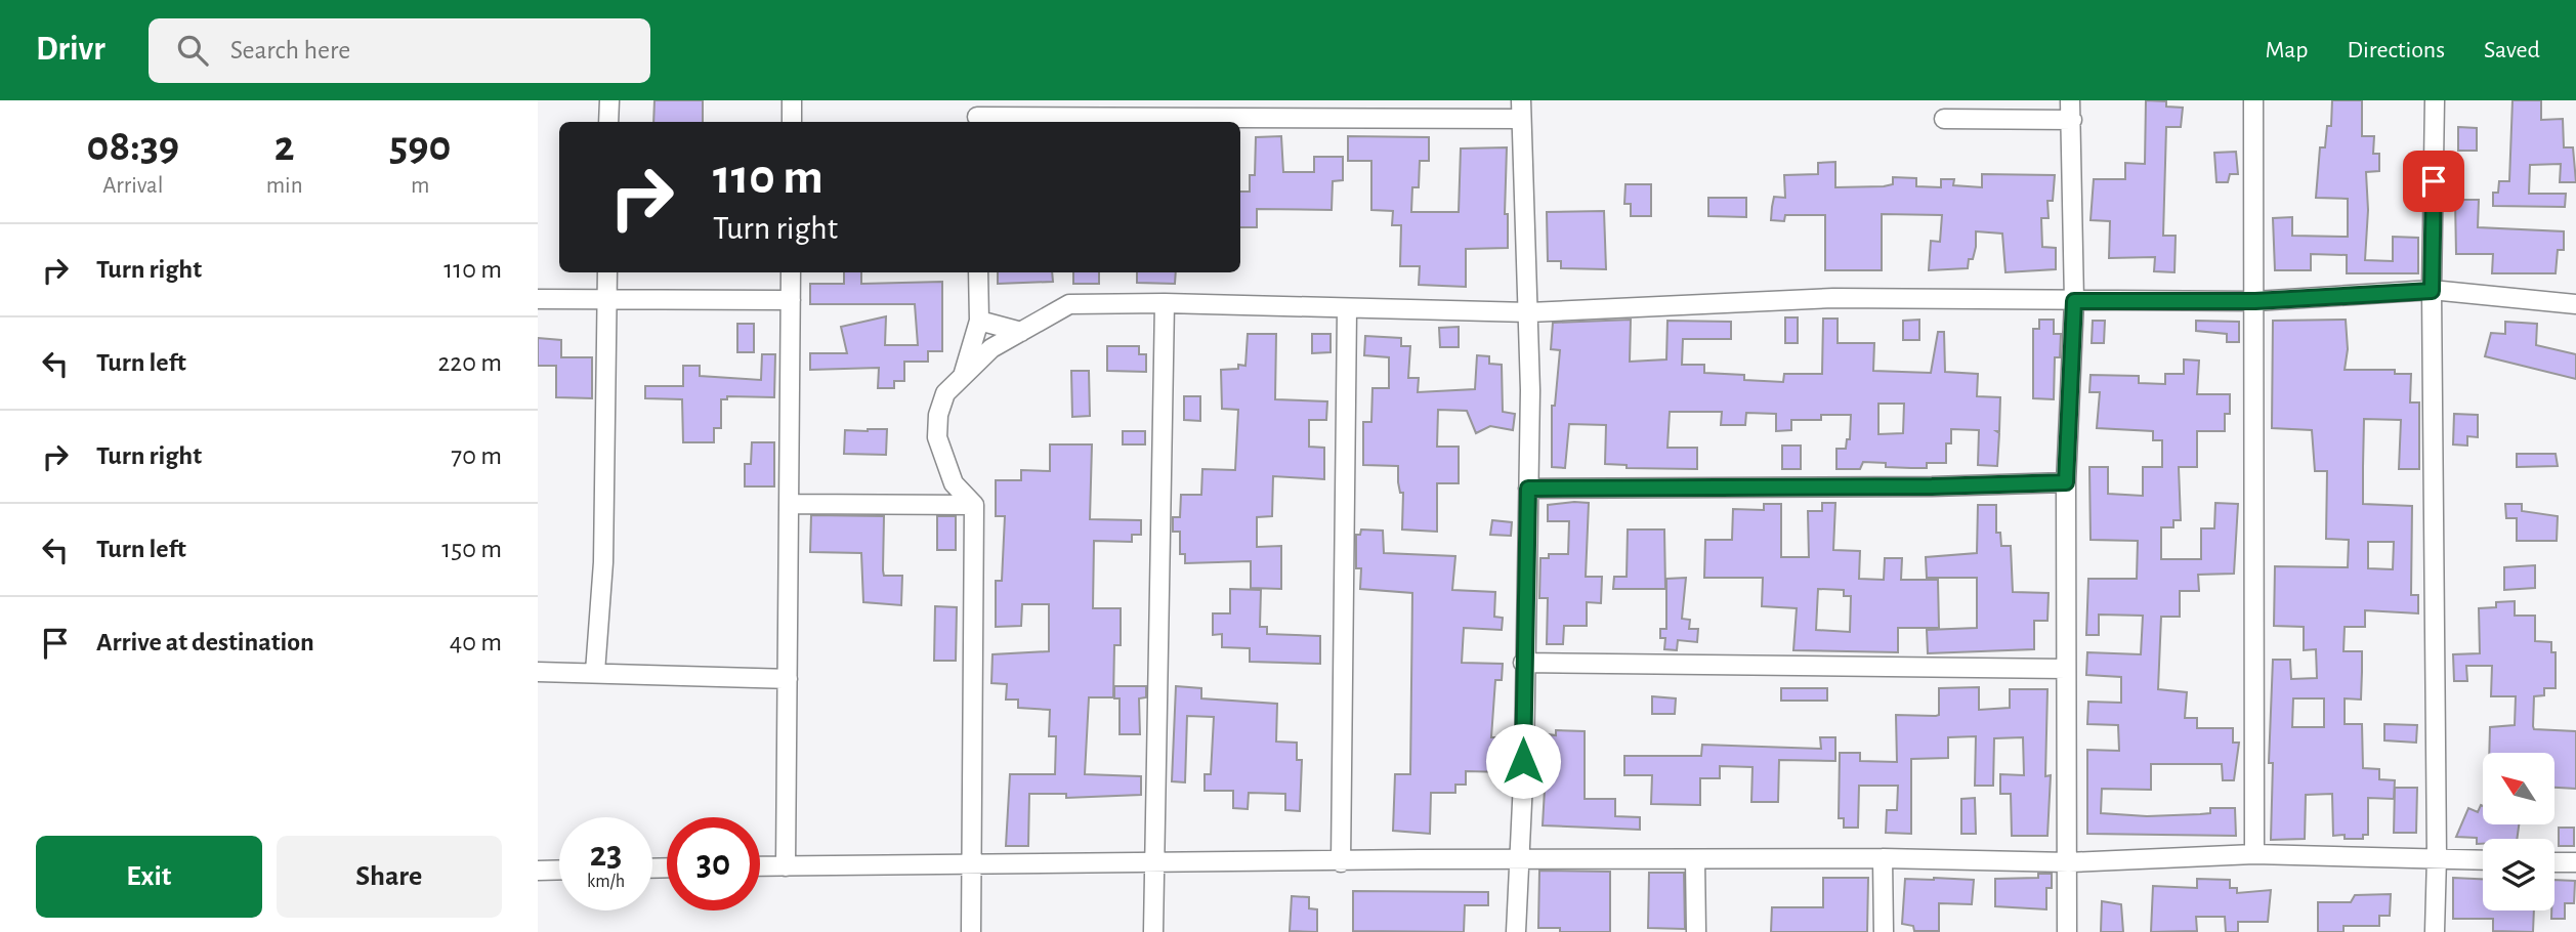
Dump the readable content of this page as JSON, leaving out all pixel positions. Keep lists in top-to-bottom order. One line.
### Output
{"north":"top left","page":{"header":"Drivr","search":"Search here","nav":["Map","Directions","Saved"],"eta":["08:39","Arrival","2","min","590","m"],"turn":["110 m","Turn right"],"list":[{"name":"Turn right","value":"110 m"},{"name":"Turn left","value":"220 m"},{"name":"Turn right","value":"70 m"},{"name":"Turn left","value":"150 m"},{"name":"Arrive at destination","value":"40 m"}],"speed":"23 km/h","limit":"30","buttons":["Exit","Share"]}}
